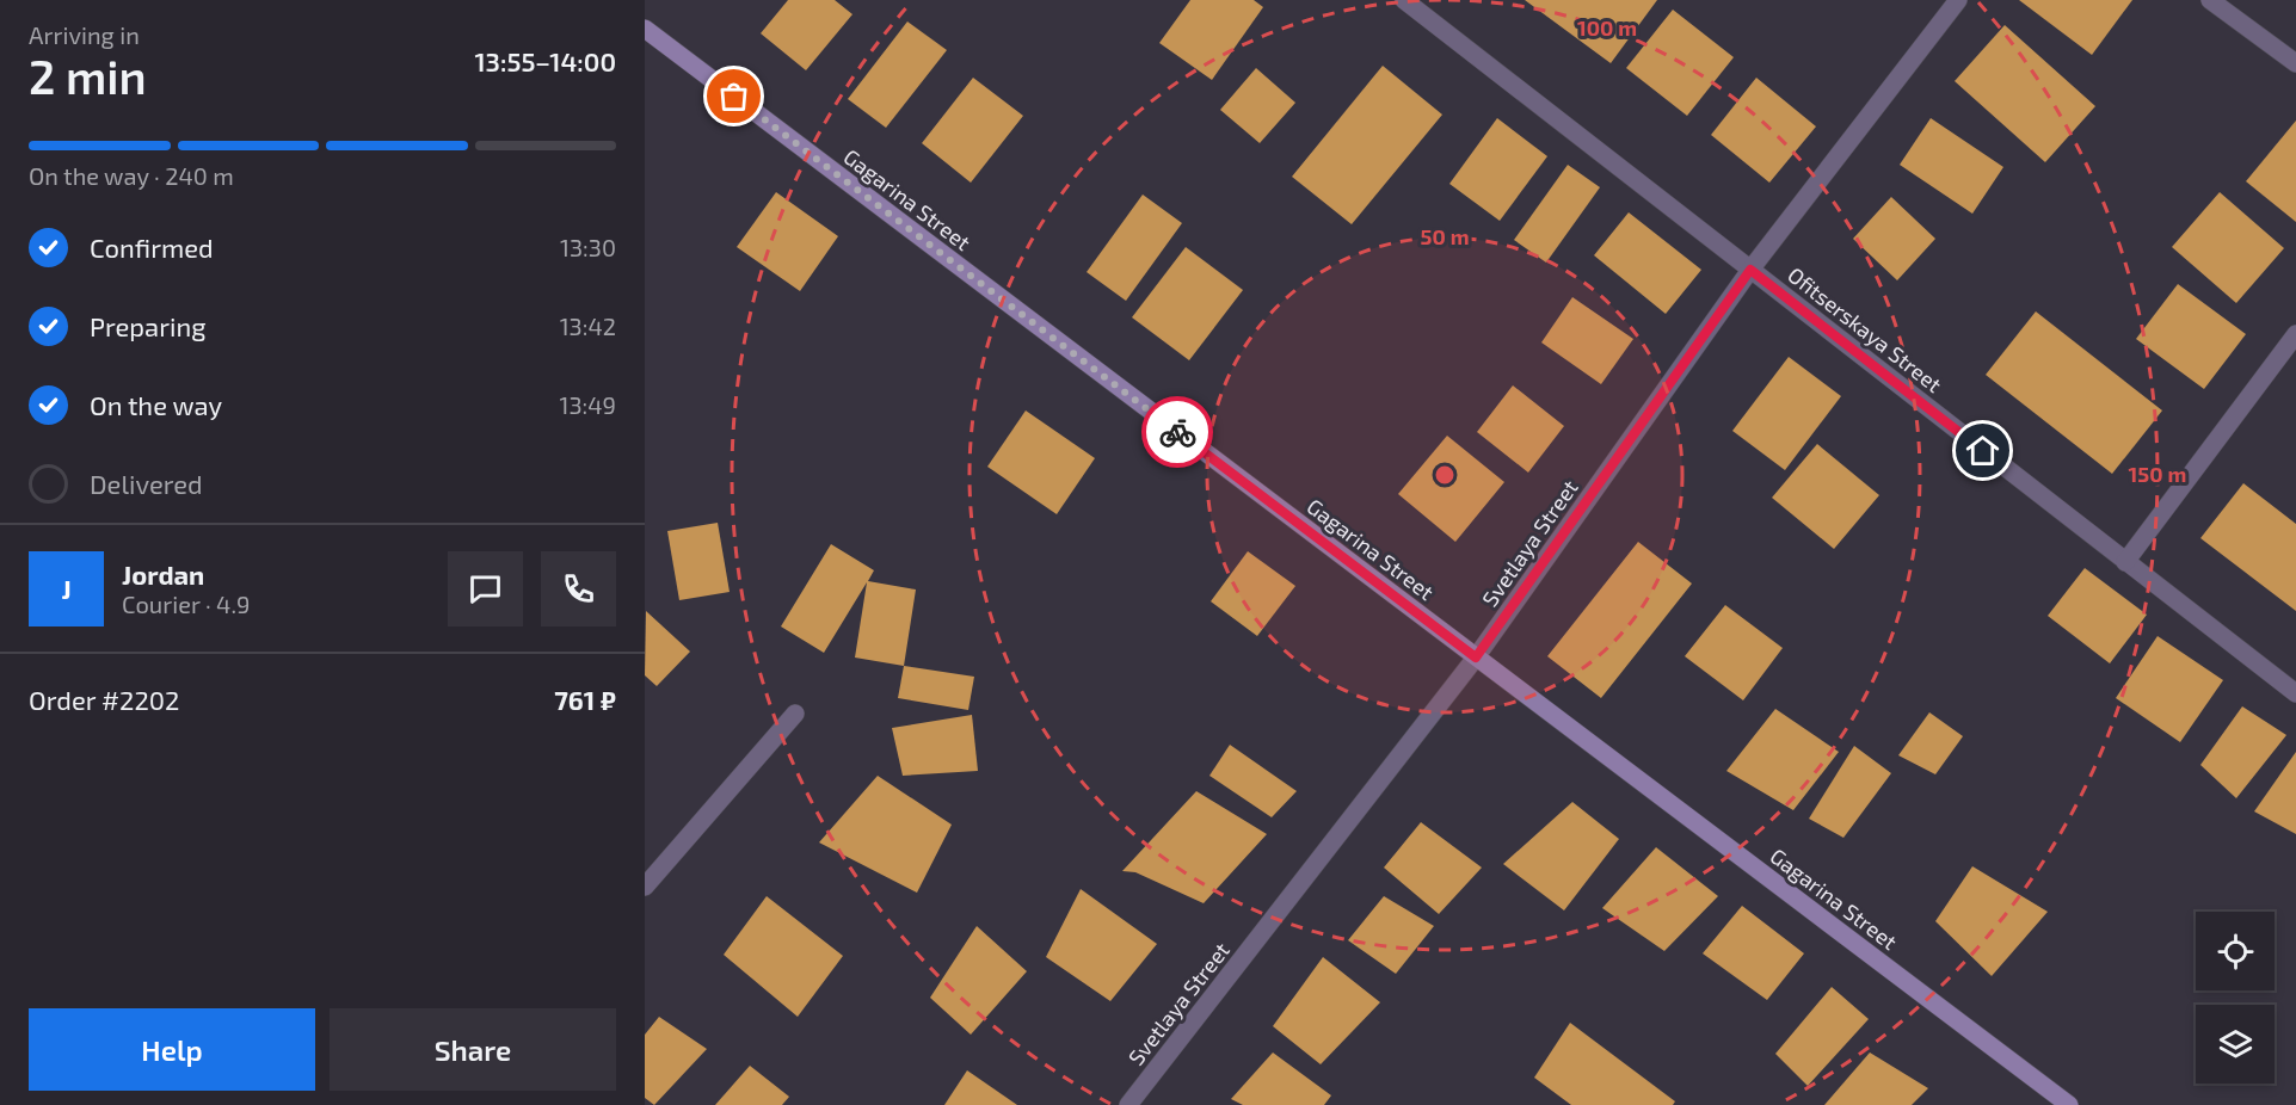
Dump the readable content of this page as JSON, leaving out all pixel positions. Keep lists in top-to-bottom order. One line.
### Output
{"streets":{"main road":["Gagarina Street"],"street":["Ofitserskaya Street","Svetlaya Street"]},"crossings":[["Gagarina Street","Svetlaya Street"],["Ofitserskaya Street","Svetlaya Street"]],"page":{"heading":["2 min","Arriving in","13:55–14:00"],"panel":["Jordan","Courier · 4.9","Order #2202","761 ₽"],"bar":"On the way · 240 m","list":[["Confirmed","13:30"],["Preparing","13:42"],["On the way","13:49"],"Delivered"],"round":"J","buttons":["Help","Share"]},"rings":["100 m","50 m","150 m"]}
